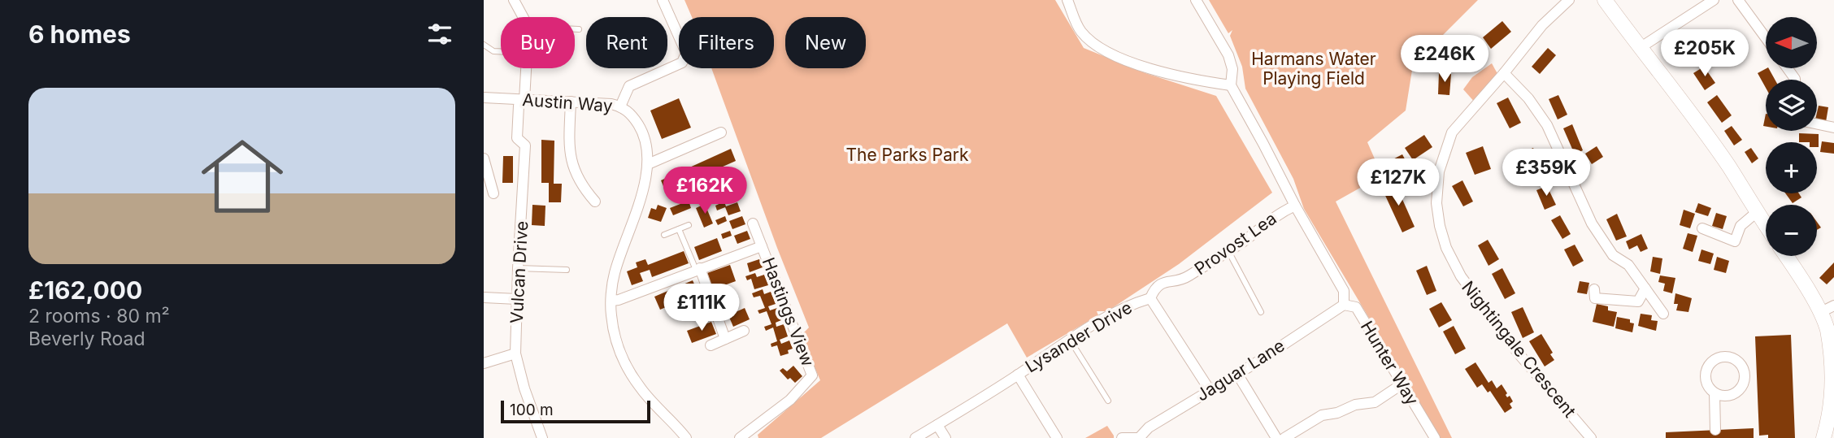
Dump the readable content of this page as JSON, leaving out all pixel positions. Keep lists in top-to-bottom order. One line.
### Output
{"streets":{"street":["Austin Way","Provost Lea","Vulcan Drive","Hastings View","Lysander Drive","Nightingale Crescent","Hunter Way","Jaguar Lane"]},"crossings":[["Austin Way","Vulcan Drive"],["Provost Lea","Lysander Drive"],["Lysander Drive","Jaguar Lane"],["Hunter Way","Jaguar Lane"]],"parks":["Harmans Water Playing Field","The Parks Park"],"scale_bar":"100 m","north":"left","page":{"heading":"6 homes","map_buttons":["+","−"],"chip":["Buy","Rent","Filters","New"],"price":["£205K","£246K","£359K","£127K","£162K","£111K"],"list":[{"name":"£162,000","note":"2 rooms · 80 m² · Beverly Road"}],"scale":"100 m"}}
